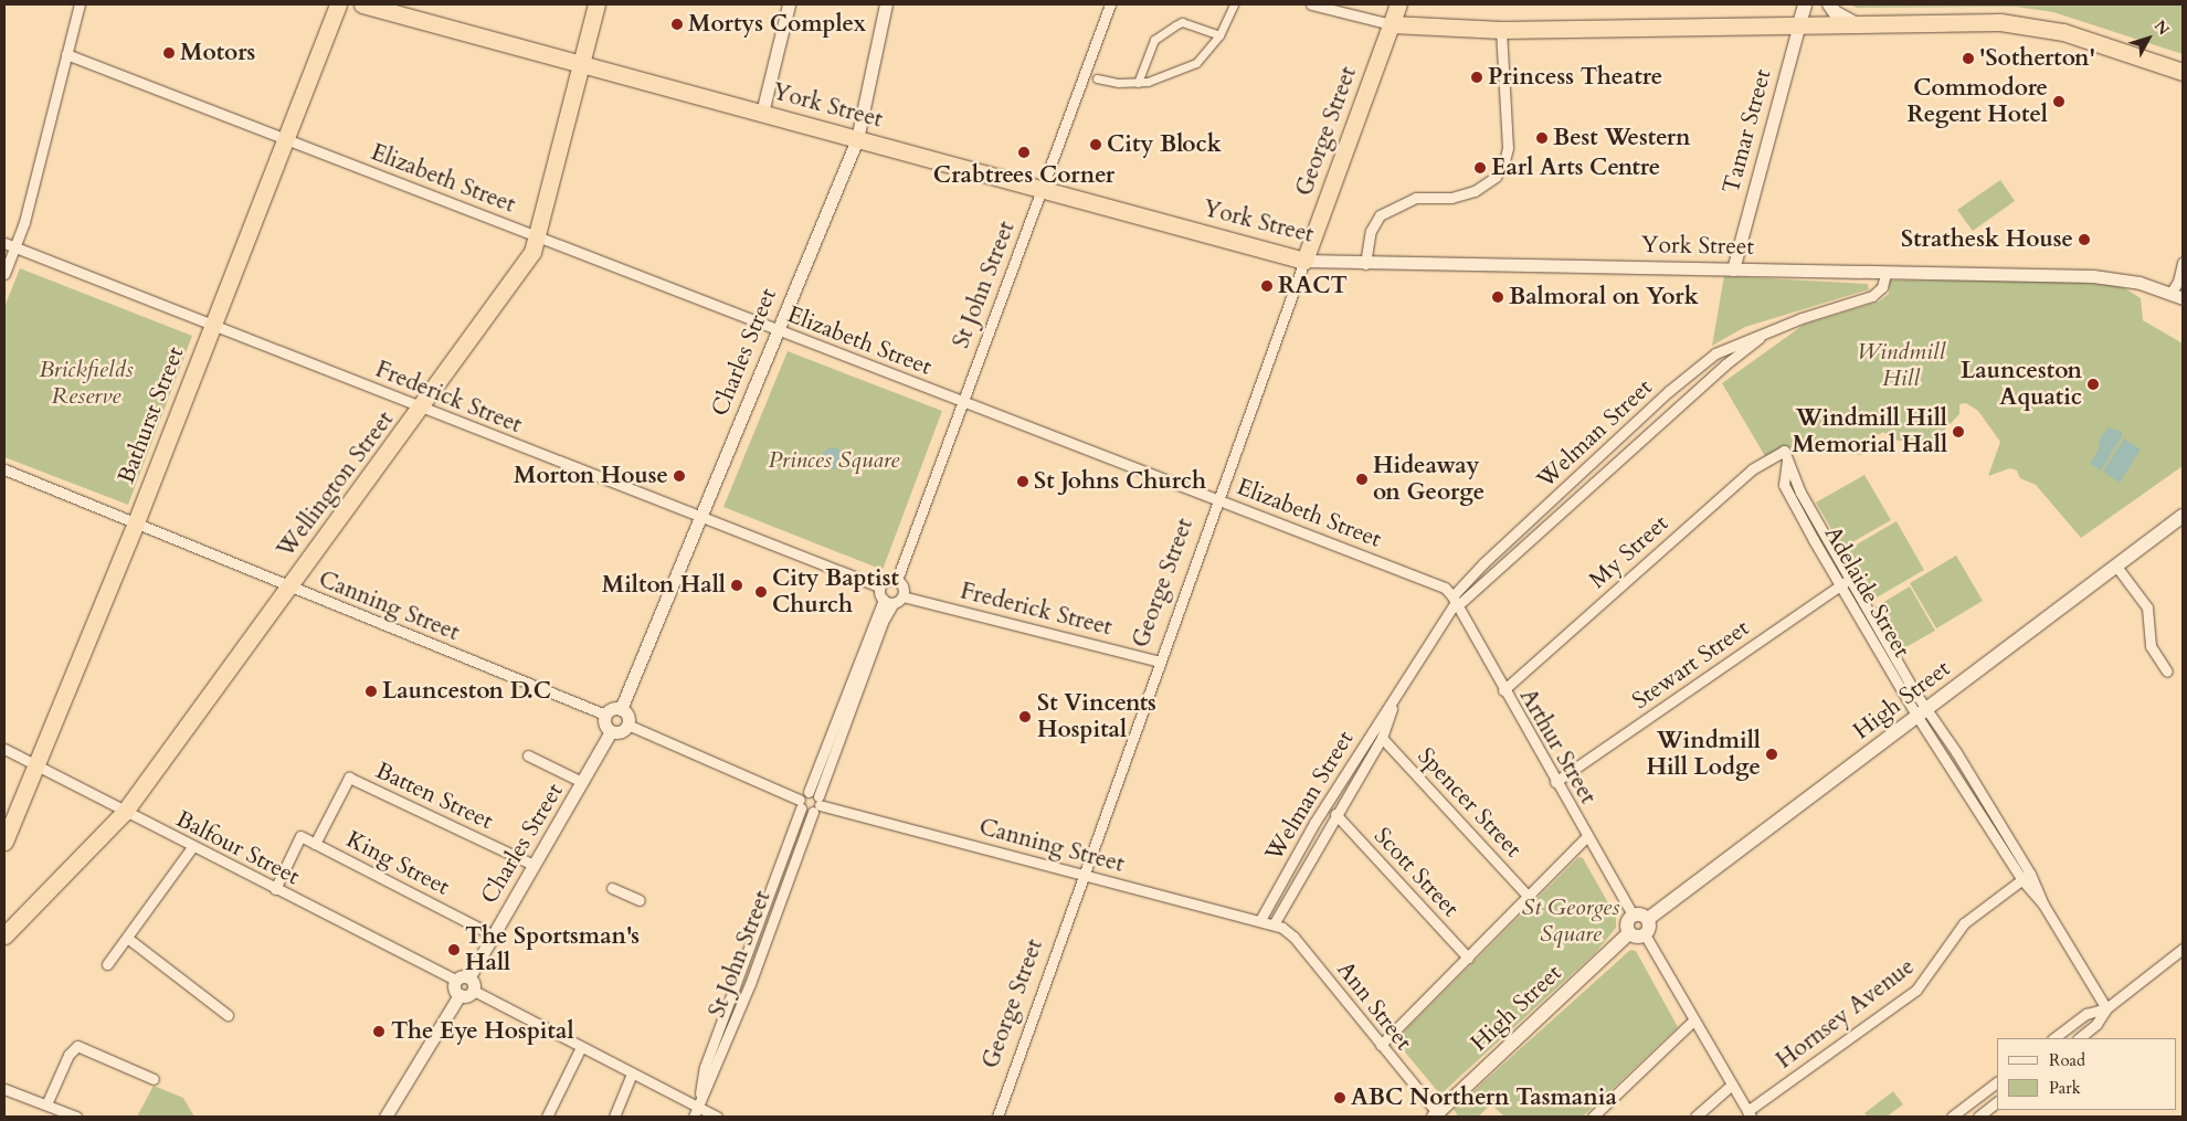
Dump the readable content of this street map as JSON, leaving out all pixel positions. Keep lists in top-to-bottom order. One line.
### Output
{"streets":{"highway":["York Street","George Street","Bathurst Street","Wellington Street"],"main road":["Tamar Street","High Street"],"street":["Elizabeth Street","St John Street","Charles Street","Frederick Street","Welman Street","My Street","Adelaide Street","Canning Street","Stewart Street","Arthur Street","Batten Street","Spencer Street","Balfour Street","King Street","Scott Street","Ann Street","Hornsey Avenue"]},"crossings":[["York Street","George Street"],["York Street","Tamar Street"],["York Street","St John Street"],["York Street","Charles Street"],["York Street","Welman Street"],["York Street","Wellington Street"],["George Street","Elizabeth Street"],["George Street","Frederick Street"],["George Street","Canning Street"],["Elizabeth Street","St John Street"],["Elizabeth Street","Charles Street"],["Elizabeth Street","Bathurst Street"],["Elizabeth Street","Welman Street"],["Elizabeth Street","Wellington Street"],["Elizabeth Street","Arthur Street"],["St John Street","Frederick Street"],["St John Street","Canning Street"],["Charles Street","Frederick Street"],["Charles Street","Canning Street"],["Charles Street","Batten Street"],["Charles Street","Balfour Street"],["Charles Street","King Street"],["Frederick Street","Bathurst Street"],["Frederick Street","Wellington Street"],["Bathurst Street","Canning Street"],["Bathurst Street","Balfour Street"],["Welman Street","Canning Street"],["Welman Street","Arthur Street"],["Welman Street","Spencer Street"],["Welman Street","Scott Street"],["Welman Street","Ann Street"],["Wellington Street","Canning Street"],["Wellington Street","Balfour Street"],["My Street","Adelaide Street"],["My Street","Arthur Street"],["Adelaide Street","Stewart Street"],["Adelaide Street","High Street"],["Adelaide Street","Hornsey Avenue"],["Canning Street","Ann Street"],["Stewart Street","Arthur Street"],["High Street","Arthur Street"],["High Street","Ann Street"],["Batten Street","King Street"]],"parks":["Windmill Hill","Brickfields Reserve","Princes Square","St Georges Square"],"places":["Mortys Complex","Motors","'Sotherton'","Princess Theatre","Commodore Regent Hotel","Best Western","City Block","Crabtrees Corner","Earl Arts Centre","Strathesk House","RACT","Balmoral on York","Launceston Aquatic","Windmill Hill Memorial Hall","Morton House","Hideaway on George","St Johns Church","Milton Hall","City Baptist Church","Launceston D.C","St Vincents Hospital","Windmill Hill Lodge","The Sportsman's Hall","The Eye Hospital","ABC Northern Tasmania"],"legend":["Road","Park"],"north":"top right"}
